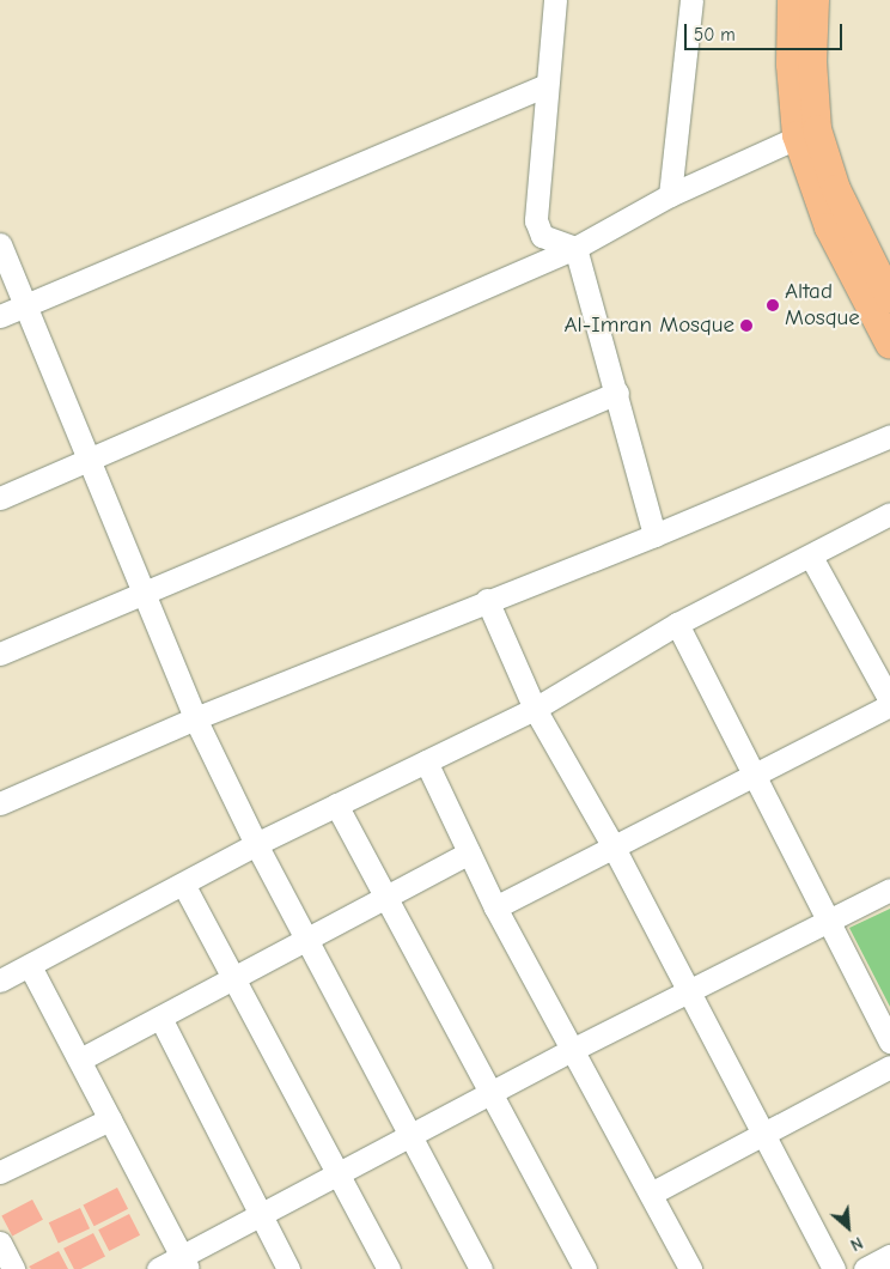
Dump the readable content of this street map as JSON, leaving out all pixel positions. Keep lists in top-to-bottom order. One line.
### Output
{"places":["Altad Mosque","Al-Imran Mosque"],"scale_bar":"50 m","north":"bottom right"}
